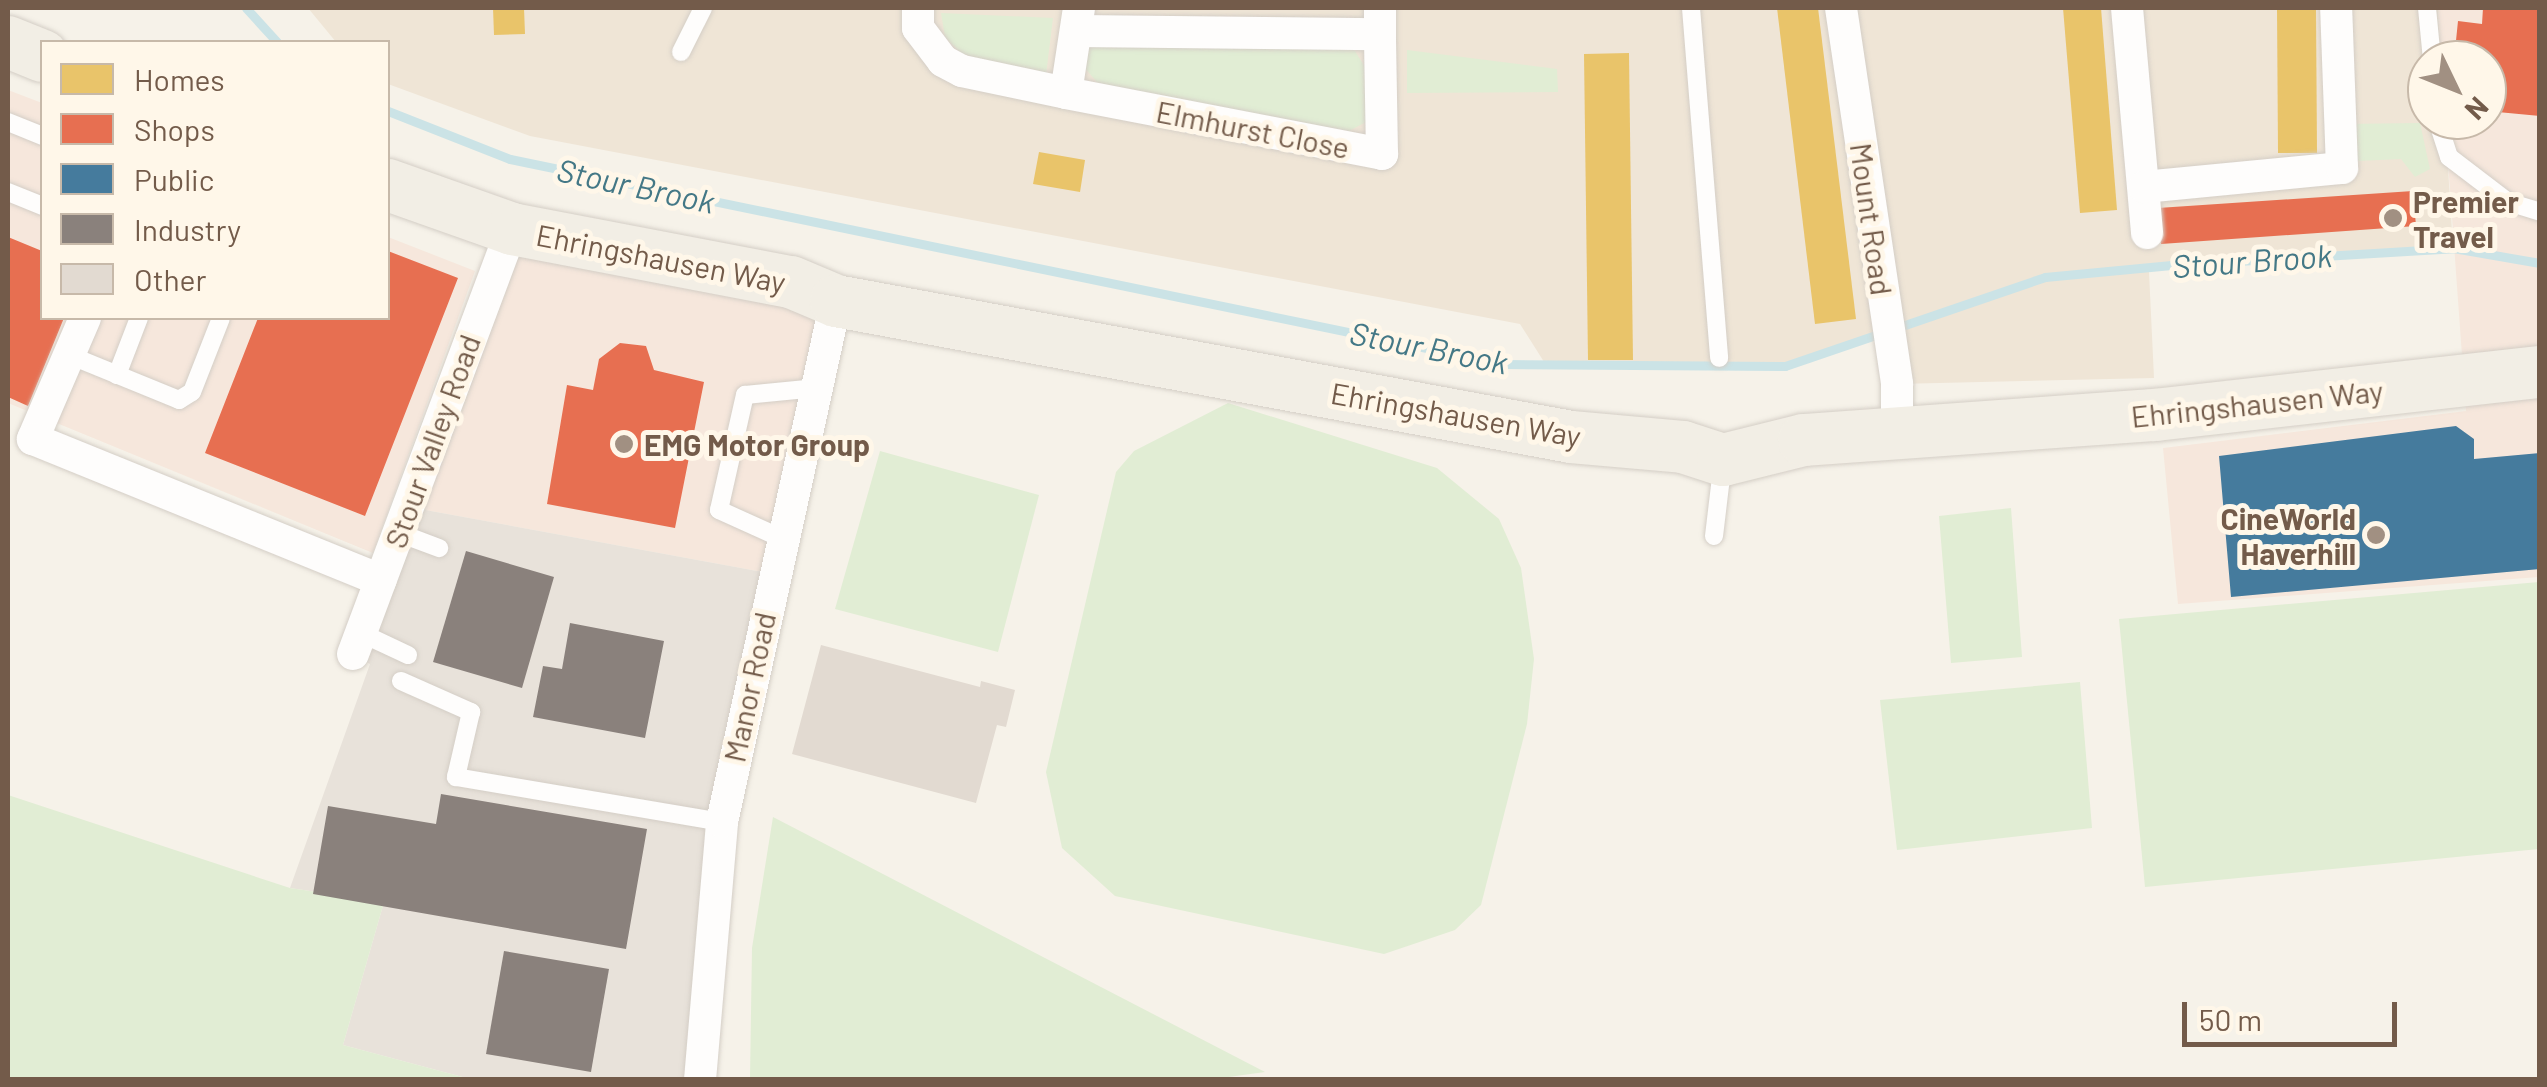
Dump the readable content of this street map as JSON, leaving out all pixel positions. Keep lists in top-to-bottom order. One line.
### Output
{"streets":{"main road":["Ehringshausen Way"],"street":["Elmhurst Close","Mount Road","Stour Valley Road","Manor Road"]},"crossings":[["Mount Road","Ehringshausen Way"],["Ehringshausen Way","Stour Valley Road"],["Ehringshausen Way","Manor Road"]],"water":["Stour Brook"],"places":["Premier Travel","EMG Motor Group","CineWorld Haverhill"],"legend":["Homes","Shops","Public","Industry","Other"],"scale_bar":"50 m","north":"bottom right"}
